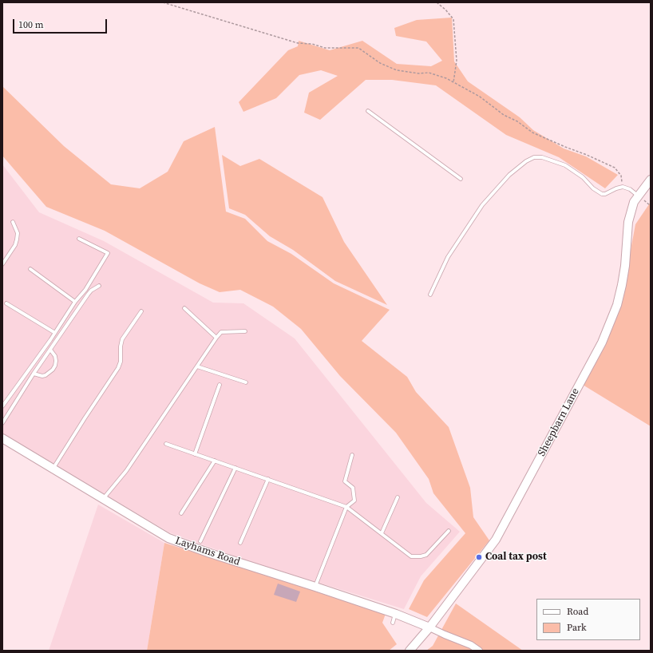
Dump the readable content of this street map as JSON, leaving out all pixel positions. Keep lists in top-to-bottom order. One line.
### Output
{"streets":{"street":["Sheepbarn Lane","Layhams Road"]},"crossings":[["Sheepbarn Lane","Layhams Road"]],"places":["Coal tax post"],"legend":["Road","Park"],"scale_bar":"100 m"}
